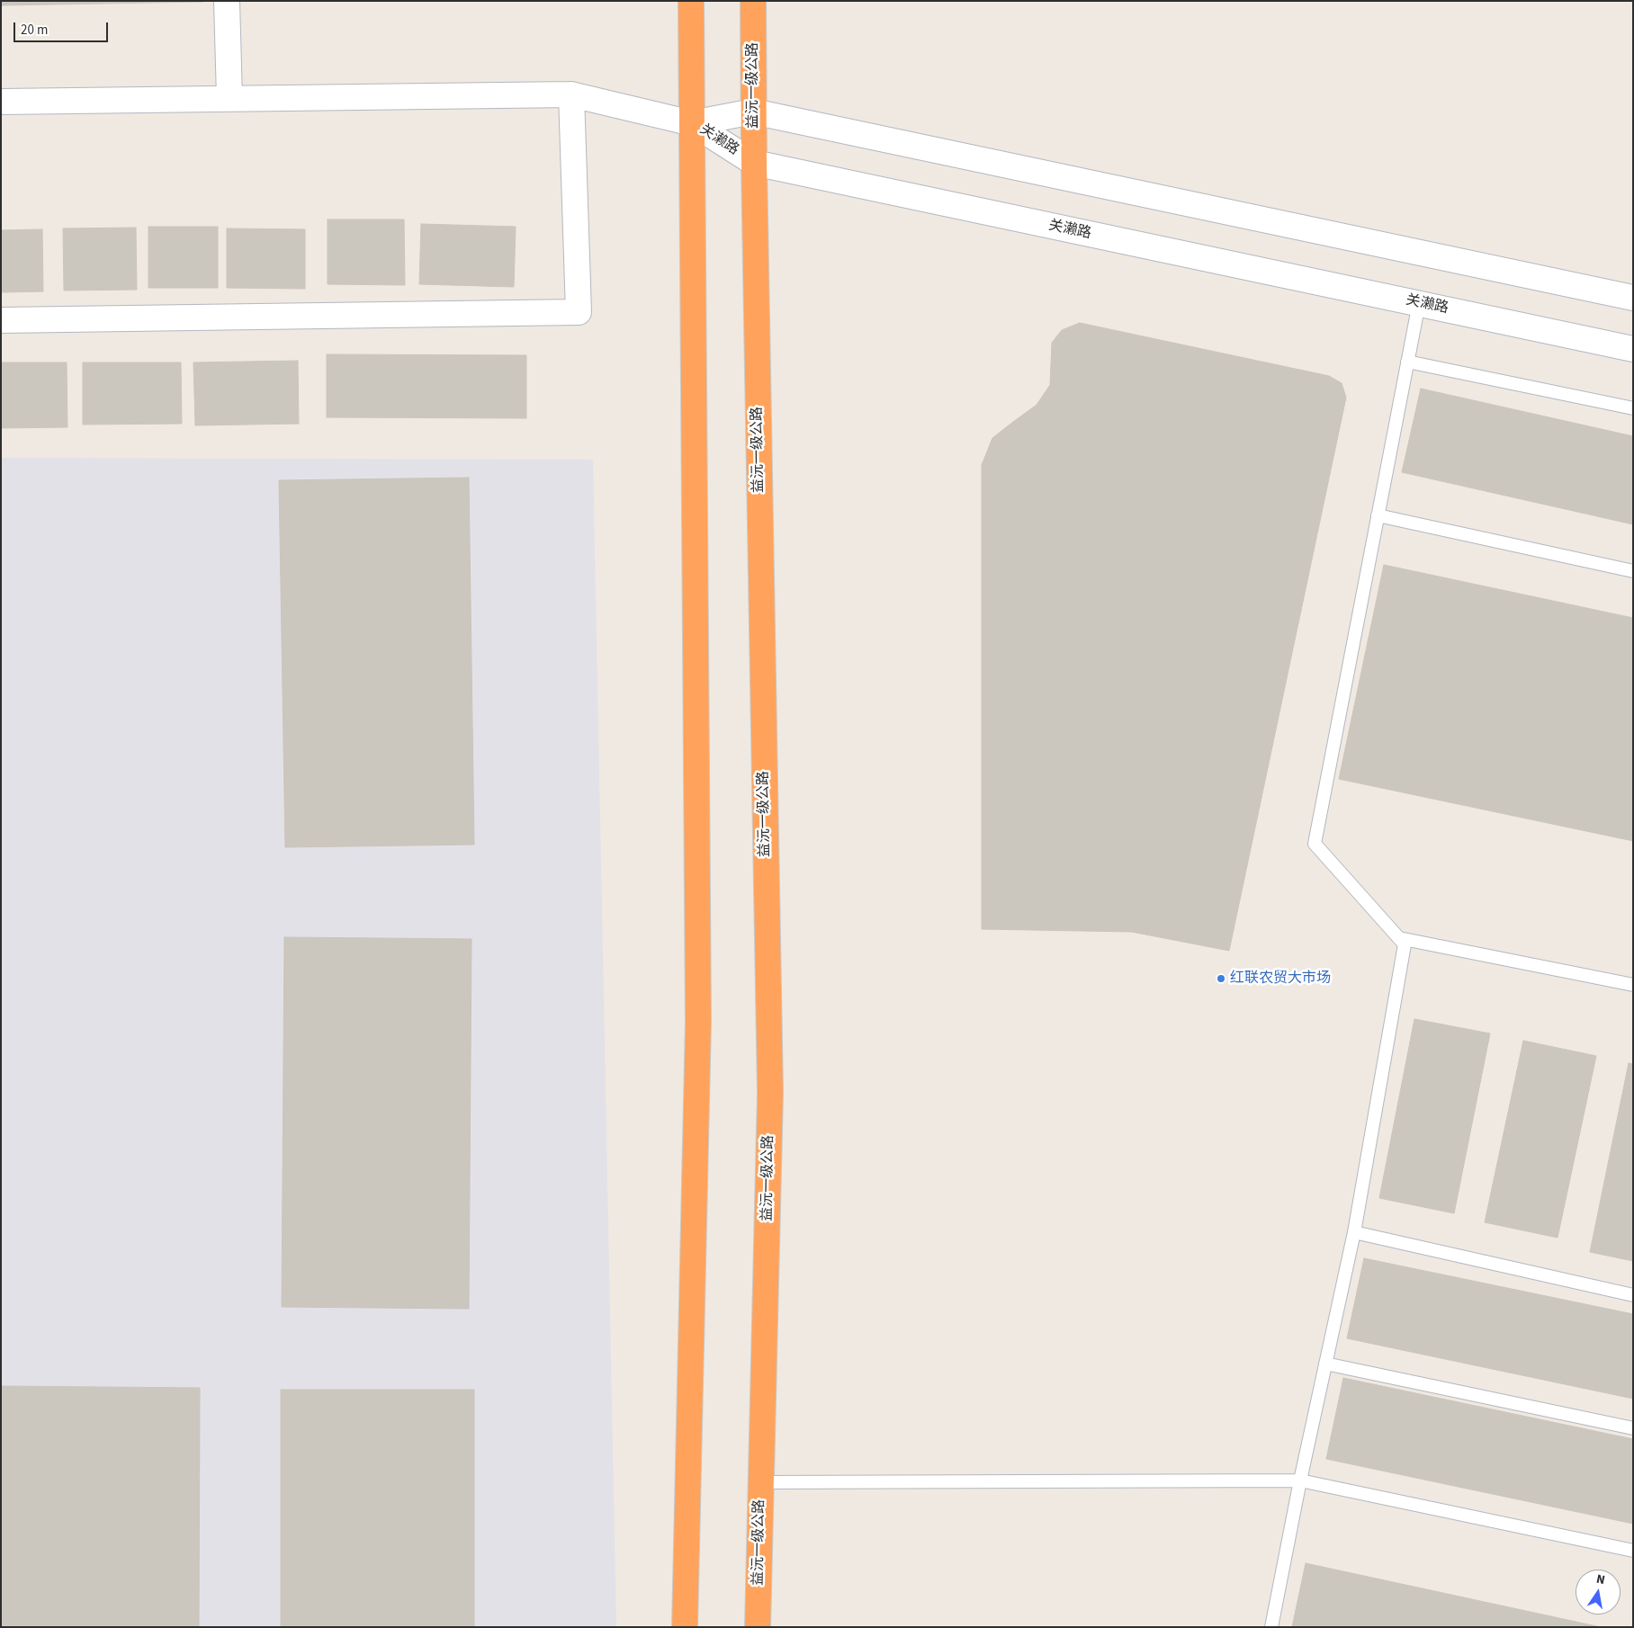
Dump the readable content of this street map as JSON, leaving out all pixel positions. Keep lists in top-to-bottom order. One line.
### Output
{"streets":{"highway":["益沅一级公路"],"street":["关濑路"]},"crossings":[["益沅一级公路","关濑路"]],"places":["红联农贸大市场"],"scale_bar":"20 m","north":"top"}
